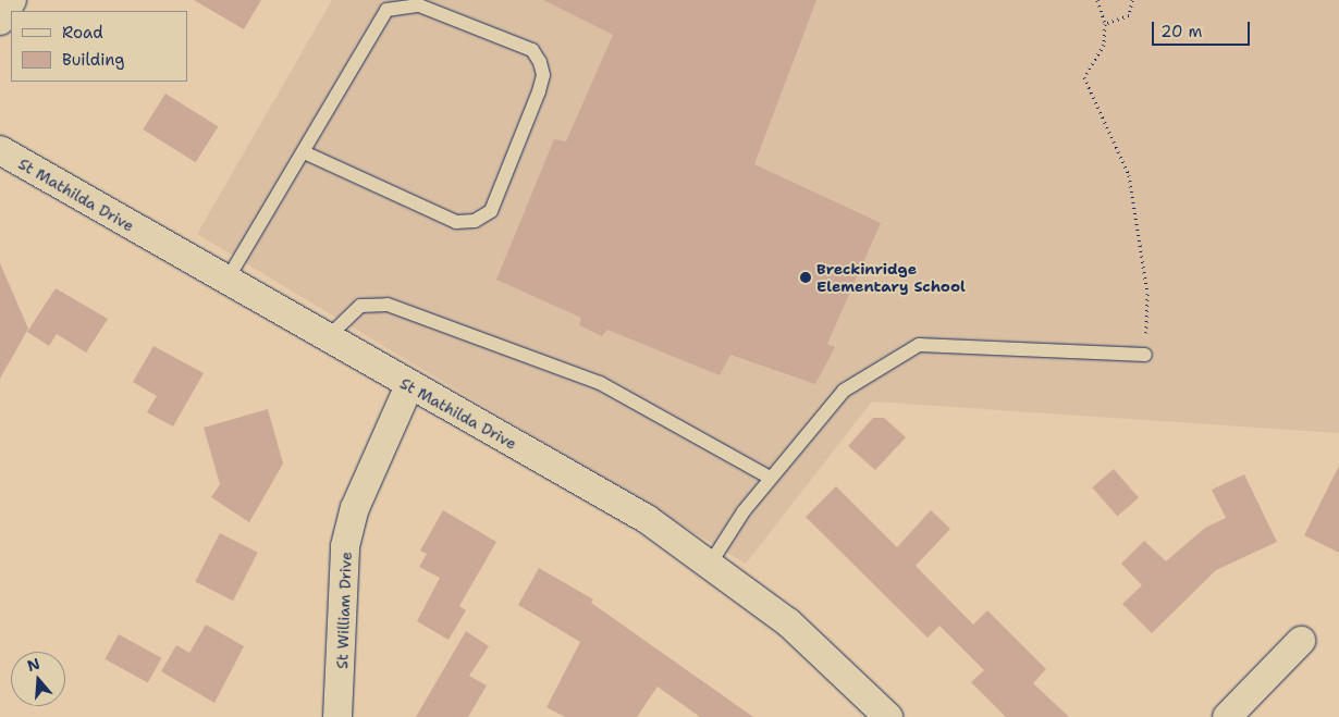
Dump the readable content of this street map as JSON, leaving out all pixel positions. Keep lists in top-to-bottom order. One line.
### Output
{"streets":{"street":["St Mathilda Drive","St William Drive"]},"crossings":[["St Mathilda Drive","St William Drive"]],"places":["Breckinridge Elementary School"],"legend":["Road","Building"],"scale_bar":"20 m","north":"top"}
